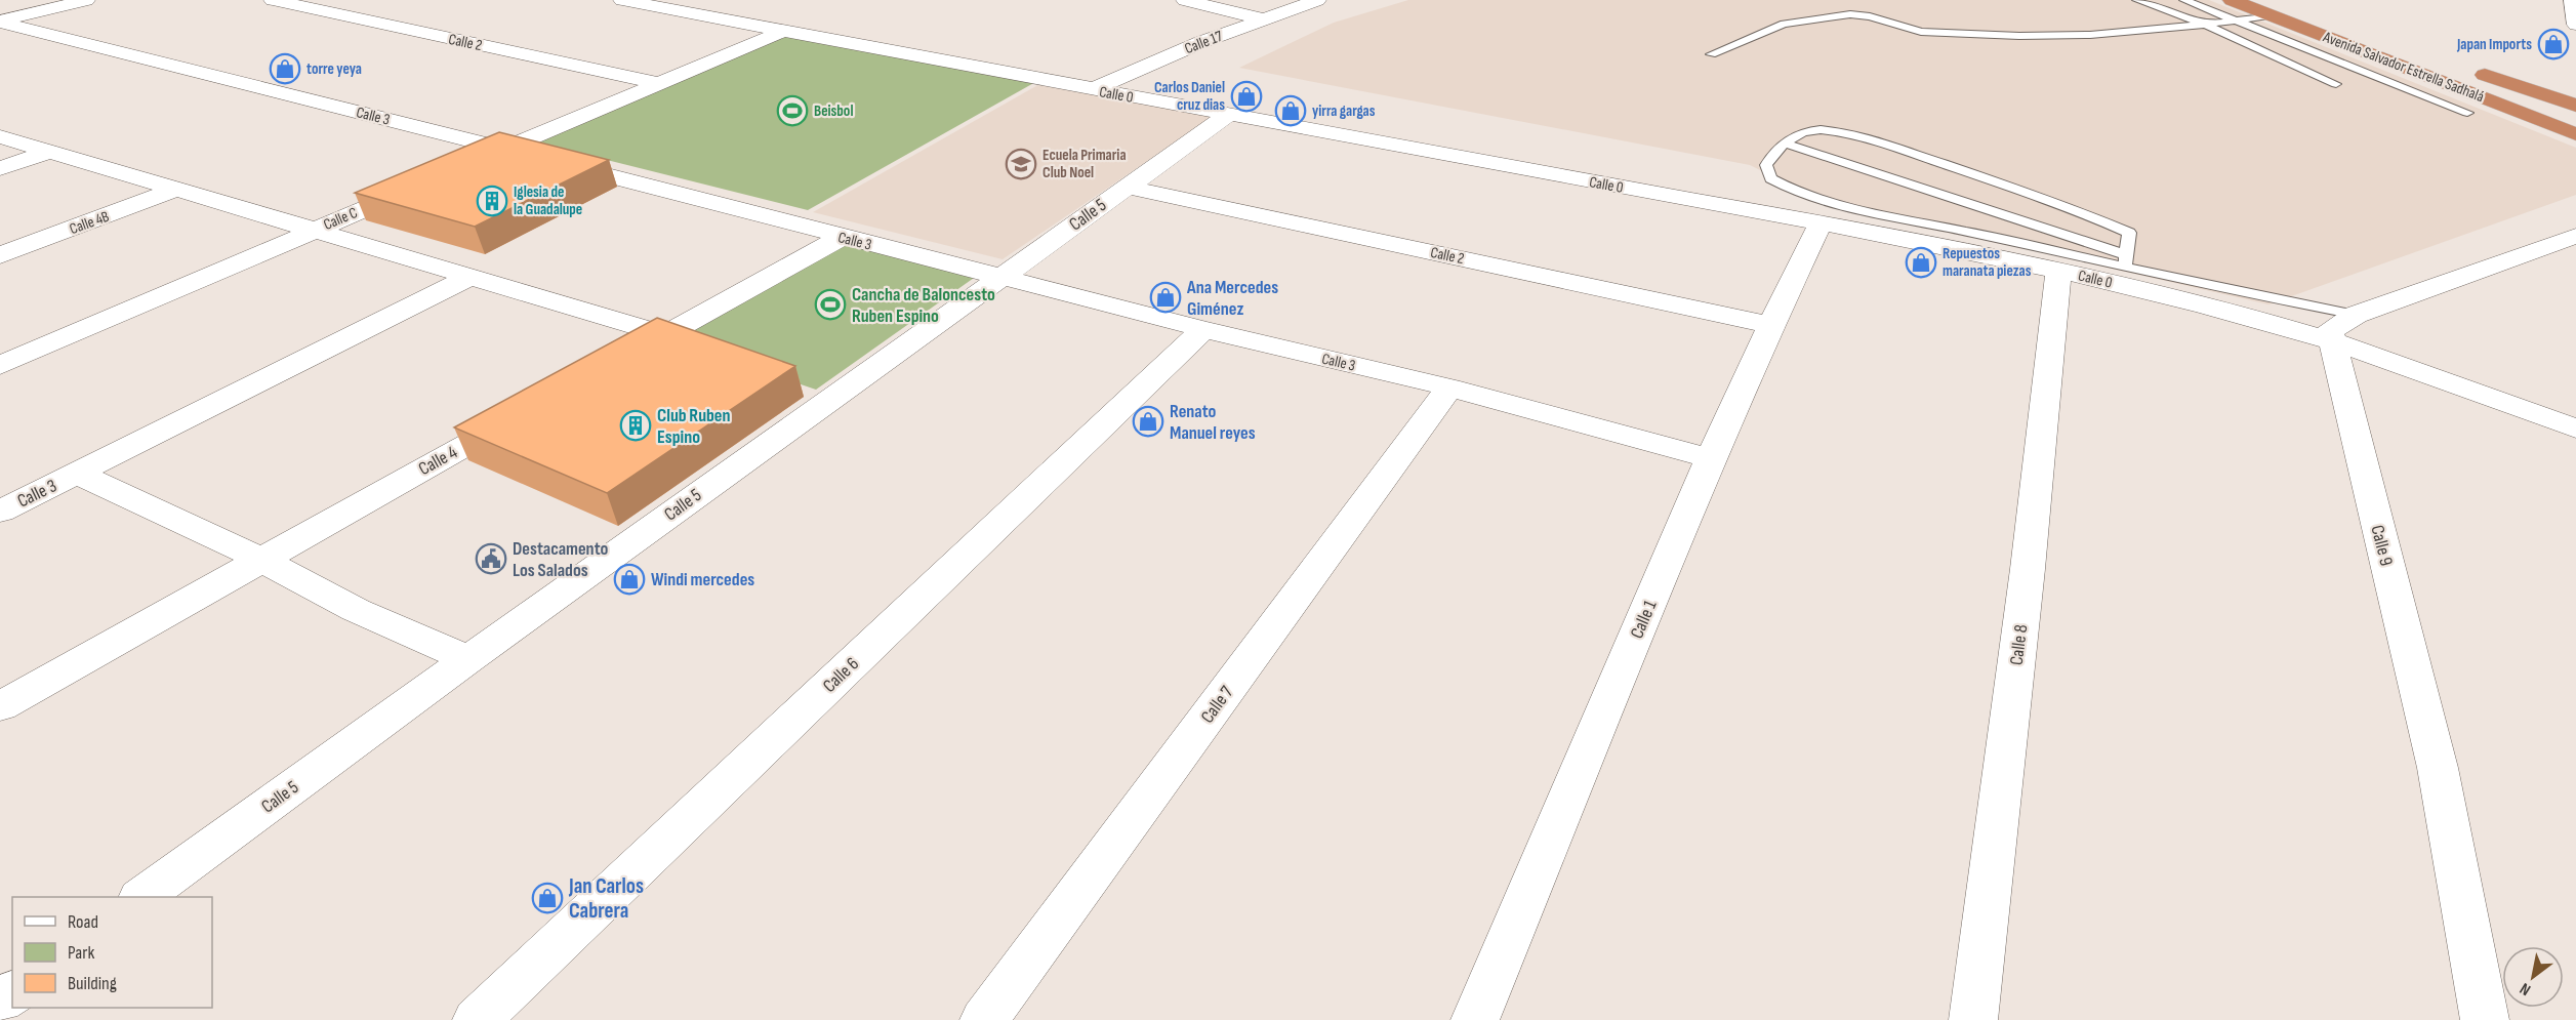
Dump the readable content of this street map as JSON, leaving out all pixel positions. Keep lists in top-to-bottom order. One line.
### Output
{"streets":{"highway":["Avenida Salvador Estrella Sadhalá"],"street":["Calle 2","Calle 17","Calle 0","Calle 3","Calle 5","Calle C","Calle 4B","Calle 4","Calle 9","Calle 1","Calle 8","Calle 6","Calle 7"]},"crossings":[["Calle 2","Calle 5"],["Calle 2","Calle 1"],["Calle 17","Calle 0"],["Calle 0","Calle 5"],["Calle 0","Calle 9"],["Calle 0","Calle 1"],["Calle 0","Calle 8"],["Calle 3","Calle 5"],["Calle 3","Calle 1"],["Calle 3","Calle 6"],["Calle 3","Calle 7"]],"places":{"shop":["Japan Imports","torre yeya","Carlos Daniel cruz dias","yirra gargas","Repuestos maranata piezas","Ana Mercedes Giménez","Renato Manuel reyes","Windi mercedes","Jan Carlos Cabrera"],"sports":["Beisbol","Cancha de Baloncesto Ruben Espino"],"school or university":["Ecuela Primaria Club Noel"],"building":["Iglesia de la Guadalupe","Club Ruben Espino"],"public building":["Destacamento Los Salados"]},"legend":["Road","Park","Building"],"north":"bottom left"}
